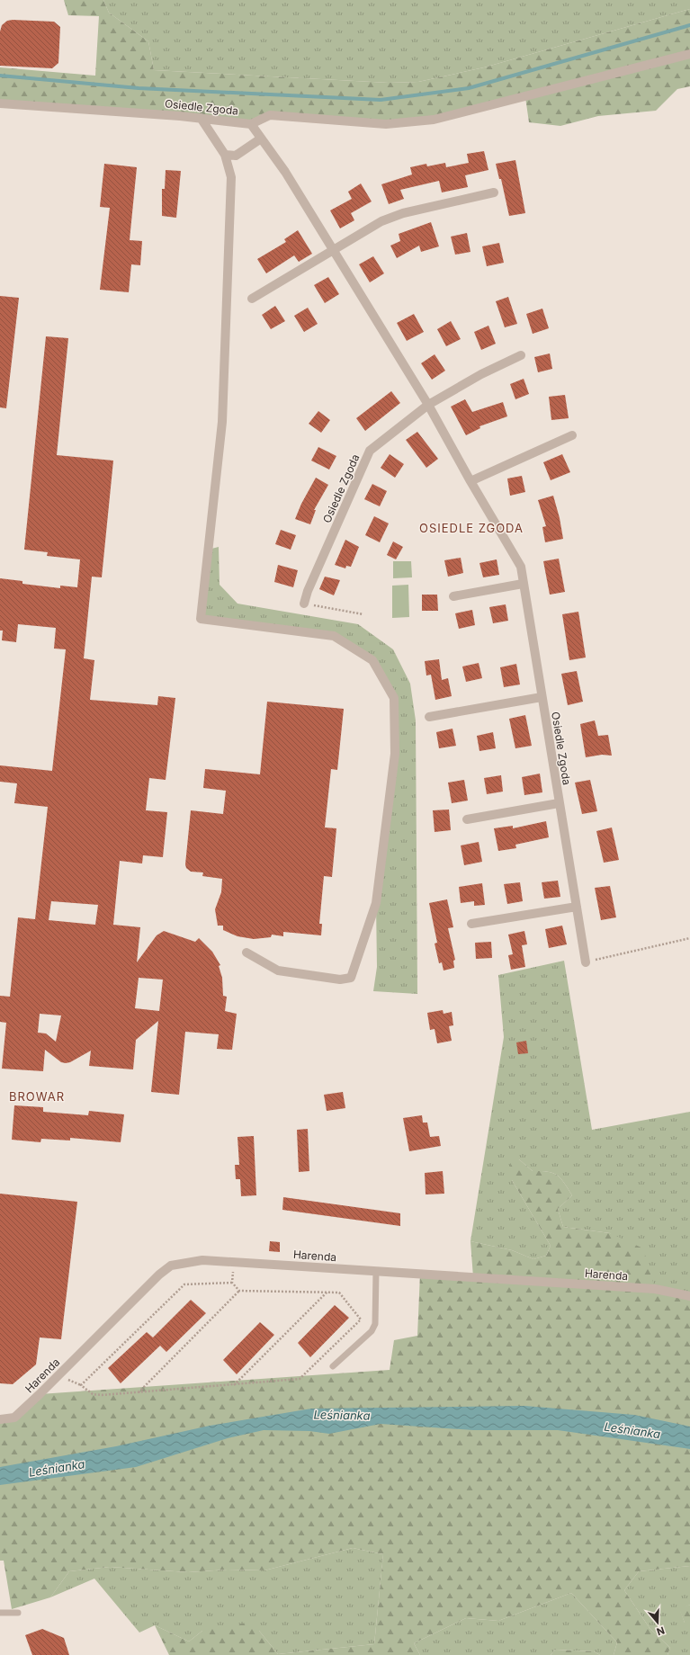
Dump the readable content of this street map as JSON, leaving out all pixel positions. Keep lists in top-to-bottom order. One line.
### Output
{"streets":{"street":["Osiedle Zgoda","Harenda"]},"districts":["OSIEDLE ZGODA","BROWAR"],"water":["Leśnianka"],"north":"bottom"}
